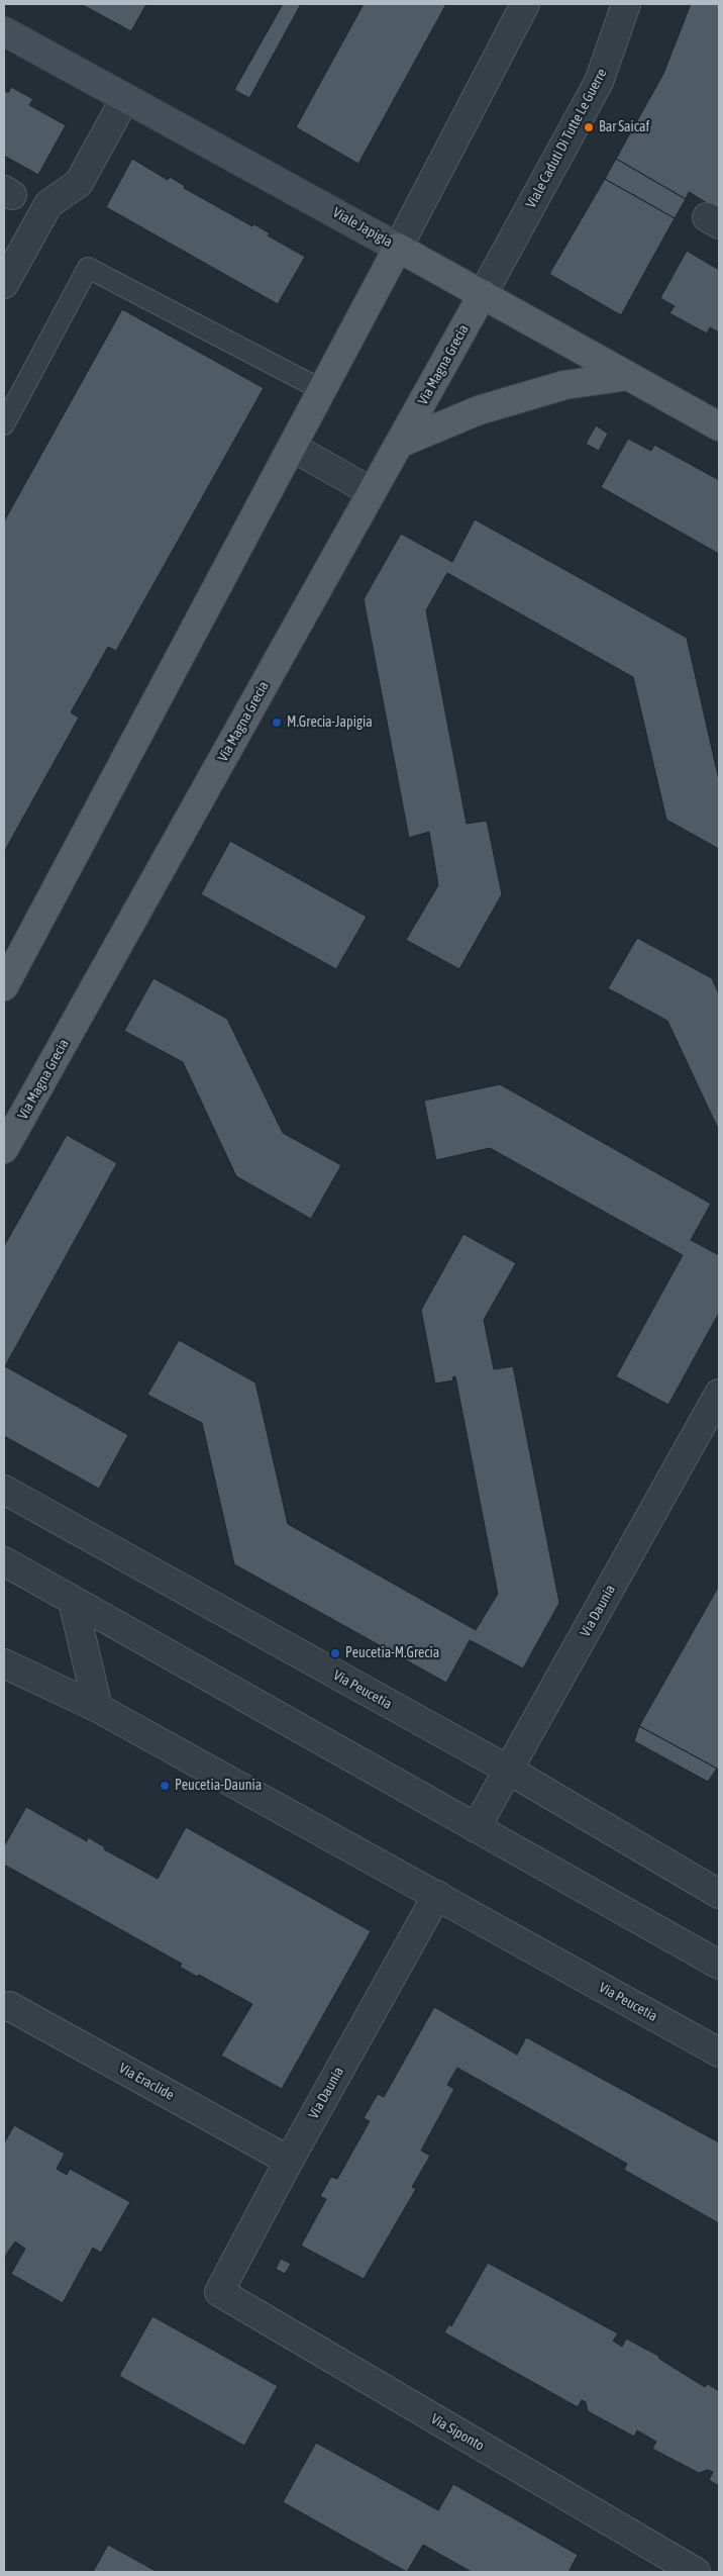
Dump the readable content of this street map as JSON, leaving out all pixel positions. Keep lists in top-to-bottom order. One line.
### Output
{"streets":{"main road":["Viale Japigia","Via Magna Grecia"],"street":["Viale Caduti Di Tutte Le Guerre","Via Daunia","Via Peucetia","Via Eraclide","Via Siponto"]},"crossings":[["Viale Caduti Di Tutte Le Guerre","Viale Japigia"],["Viale Caduti Di Tutte Le Guerre","Via Magna Grecia"],["Viale Japigia","Via Magna Grecia"],["Via Daunia","Via Peucetia"],["Via Daunia","Via Eraclide"],["Via Daunia","Via Siponto"]],"places":["Bar Saicaf","M.Grecia-Japigia","Peucetia-M.Grecia","Peucetia-Daunia"]}
